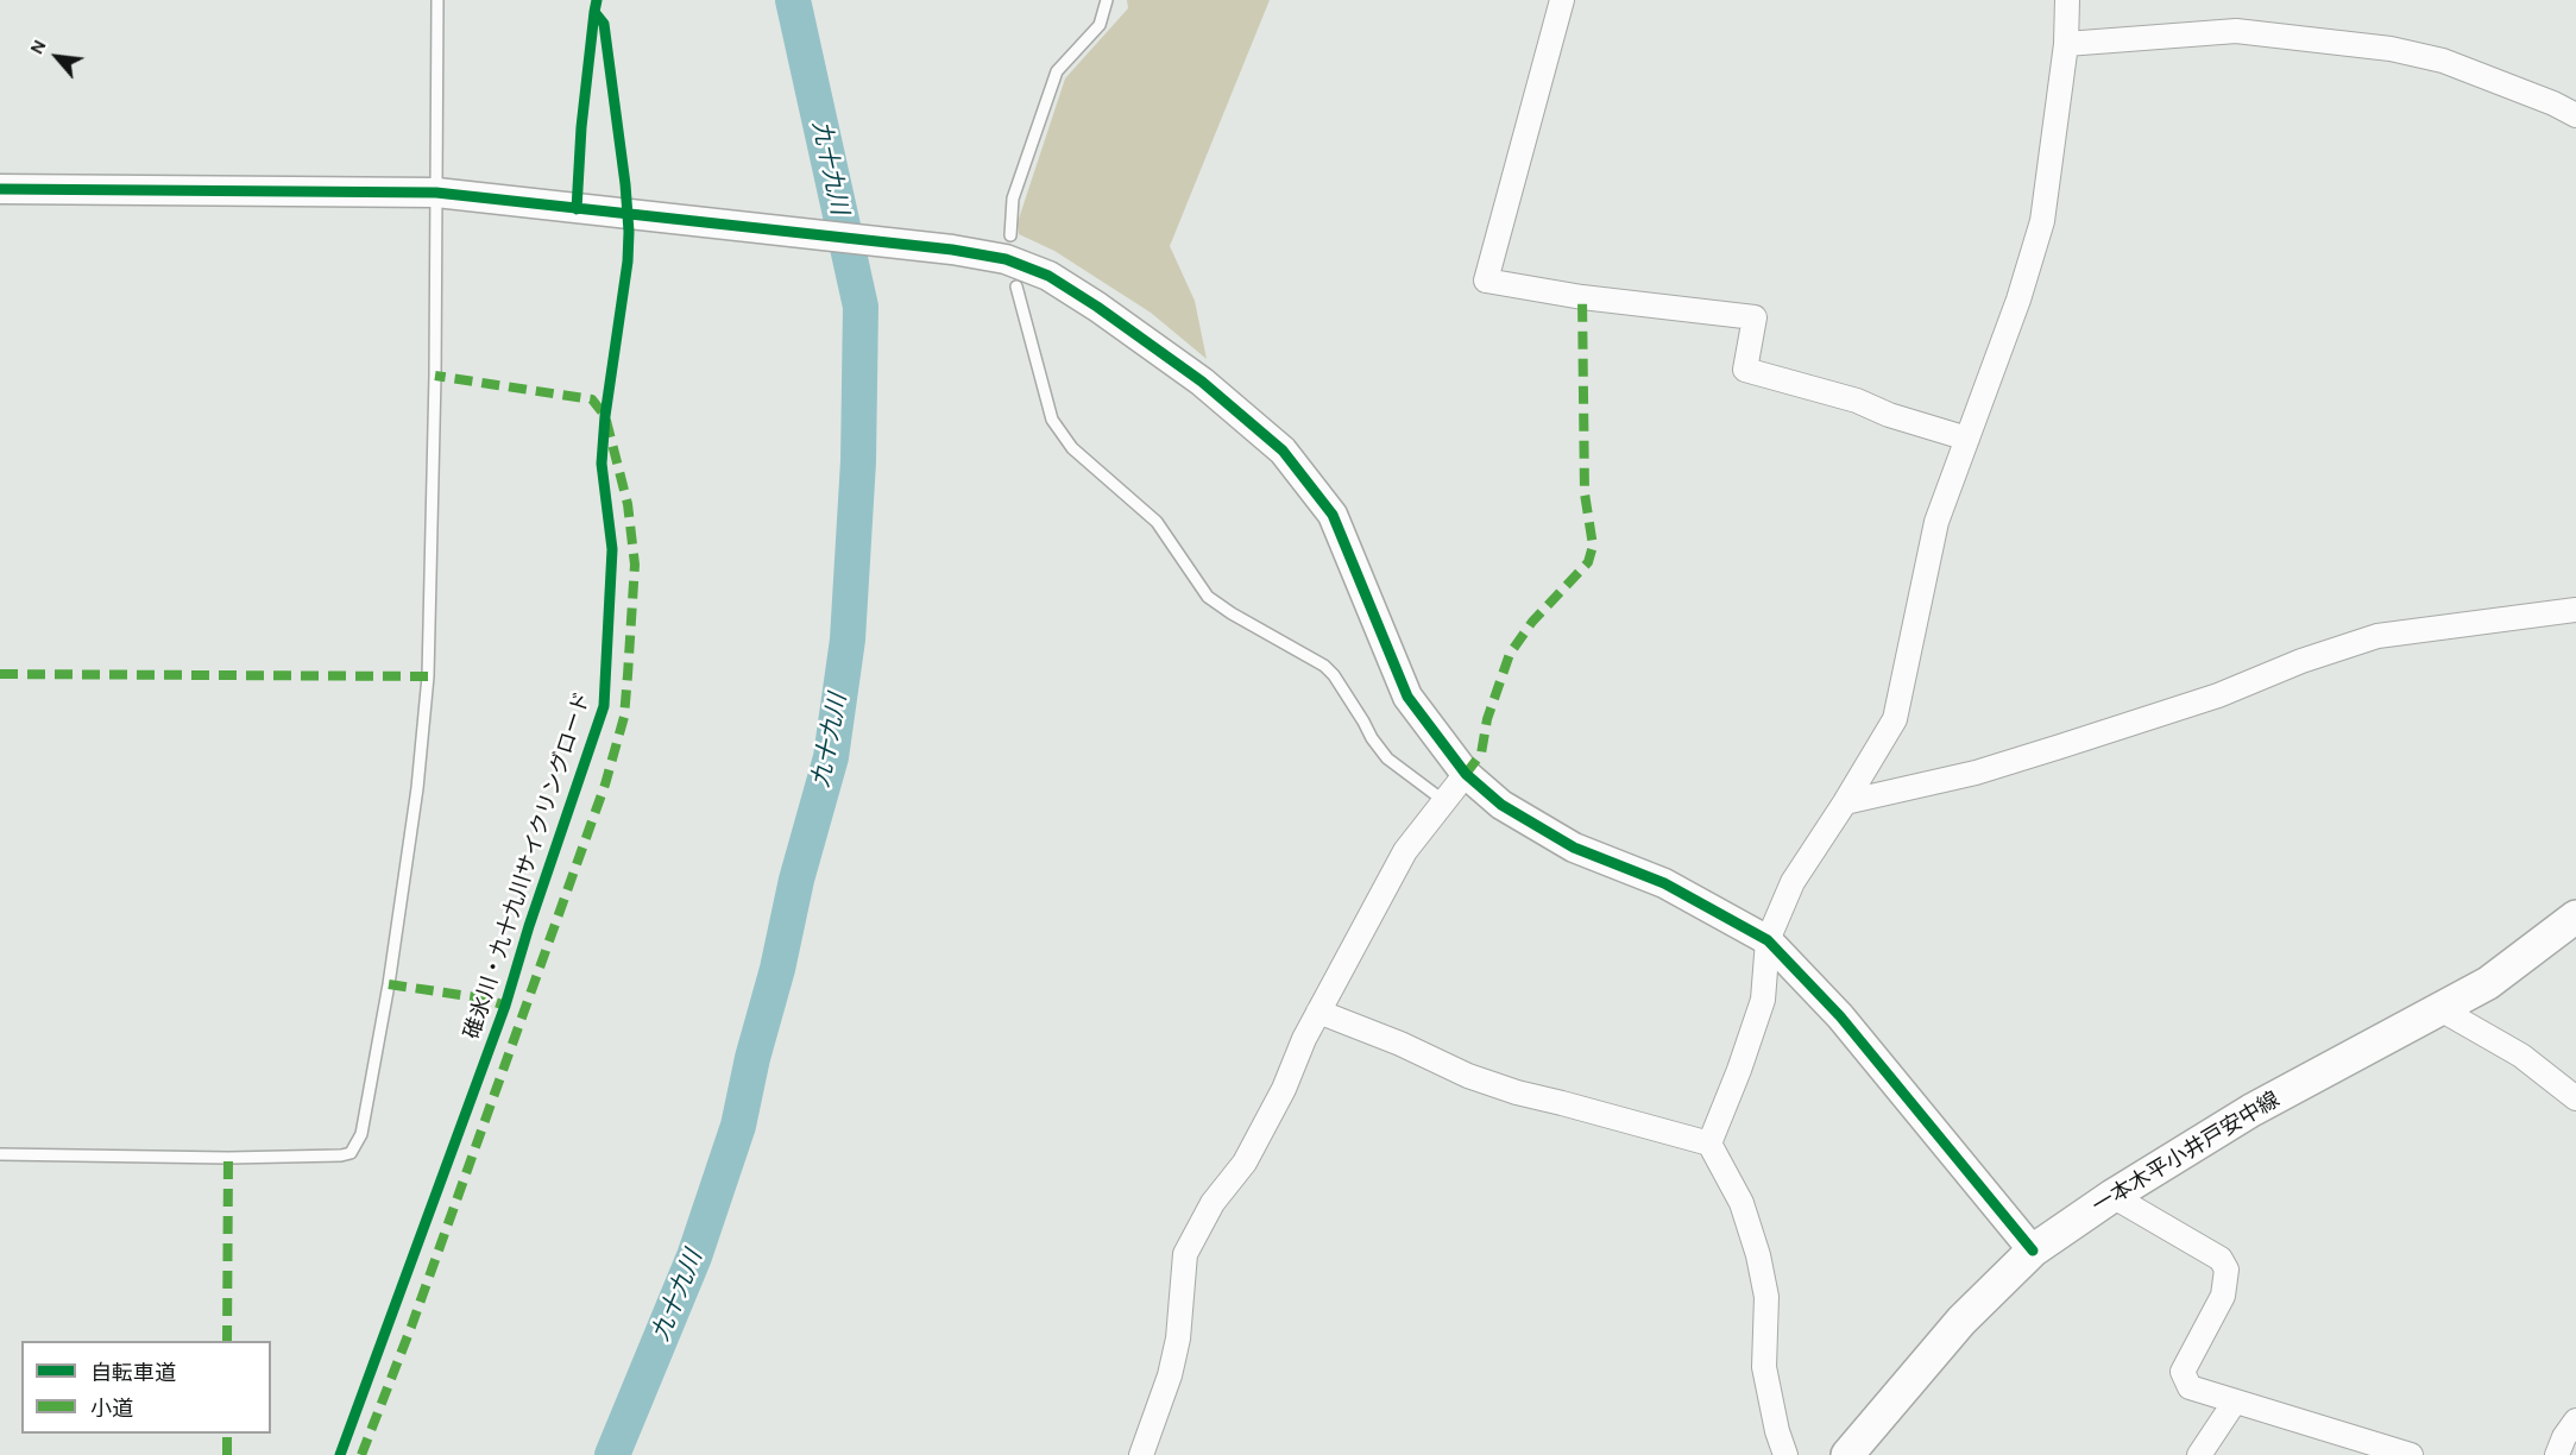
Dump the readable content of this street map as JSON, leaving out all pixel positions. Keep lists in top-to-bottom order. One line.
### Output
{"streets":{"main road":["一本木平小井戸安中線"],"cycle path":["碓氷川・九十九川サイクリングロード"]},"water":["九十九川"],"legend":["自転車道","小道"],"north":"top left"}
